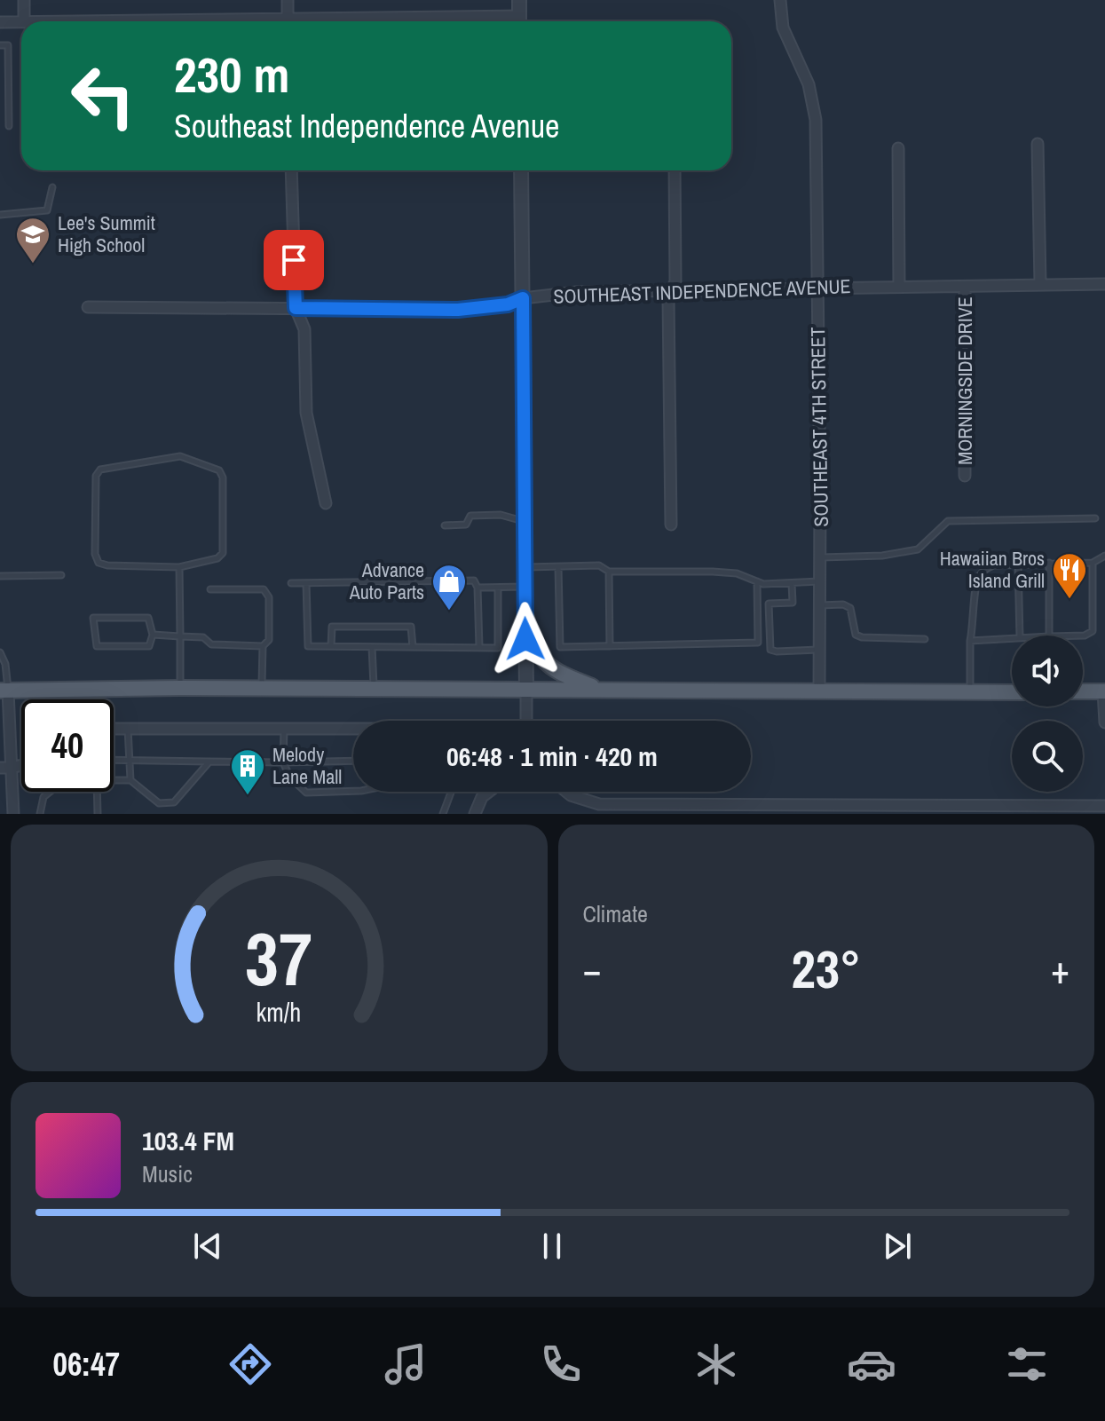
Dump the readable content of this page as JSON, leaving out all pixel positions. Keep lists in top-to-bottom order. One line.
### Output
{"streets":{"street":["SOUTHEAST INDEPENDENCE AVENUE","MORNINGSIDE DRIVE","SOUTHEAST 4TH STREET"]},"crossings":[["SOUTHEAST INDEPENDENCE AVENUE","MORNINGSIDE DRIVE"],["SOUTHEAST INDEPENDENCE AVENUE","SOUTHEAST 4TH STREET"]],"places":{"school or university":["Lee's Summit High School"],"restaurant":["Hawaiian Bros Island Grill"],"shop":["Advance Auto Parts"],"building":["Melody Lane Mall"]},"page":{"turn":["230 m","Southeast Independence Avenue"],"limit":"40","trip":"06:48 · 1 min · 420 m","tile":"Climate","heat":["−","23°","+"],"song":["103.4 FM","Music"],"tabs":"06:47","gauge":["37","km/h"]}}
